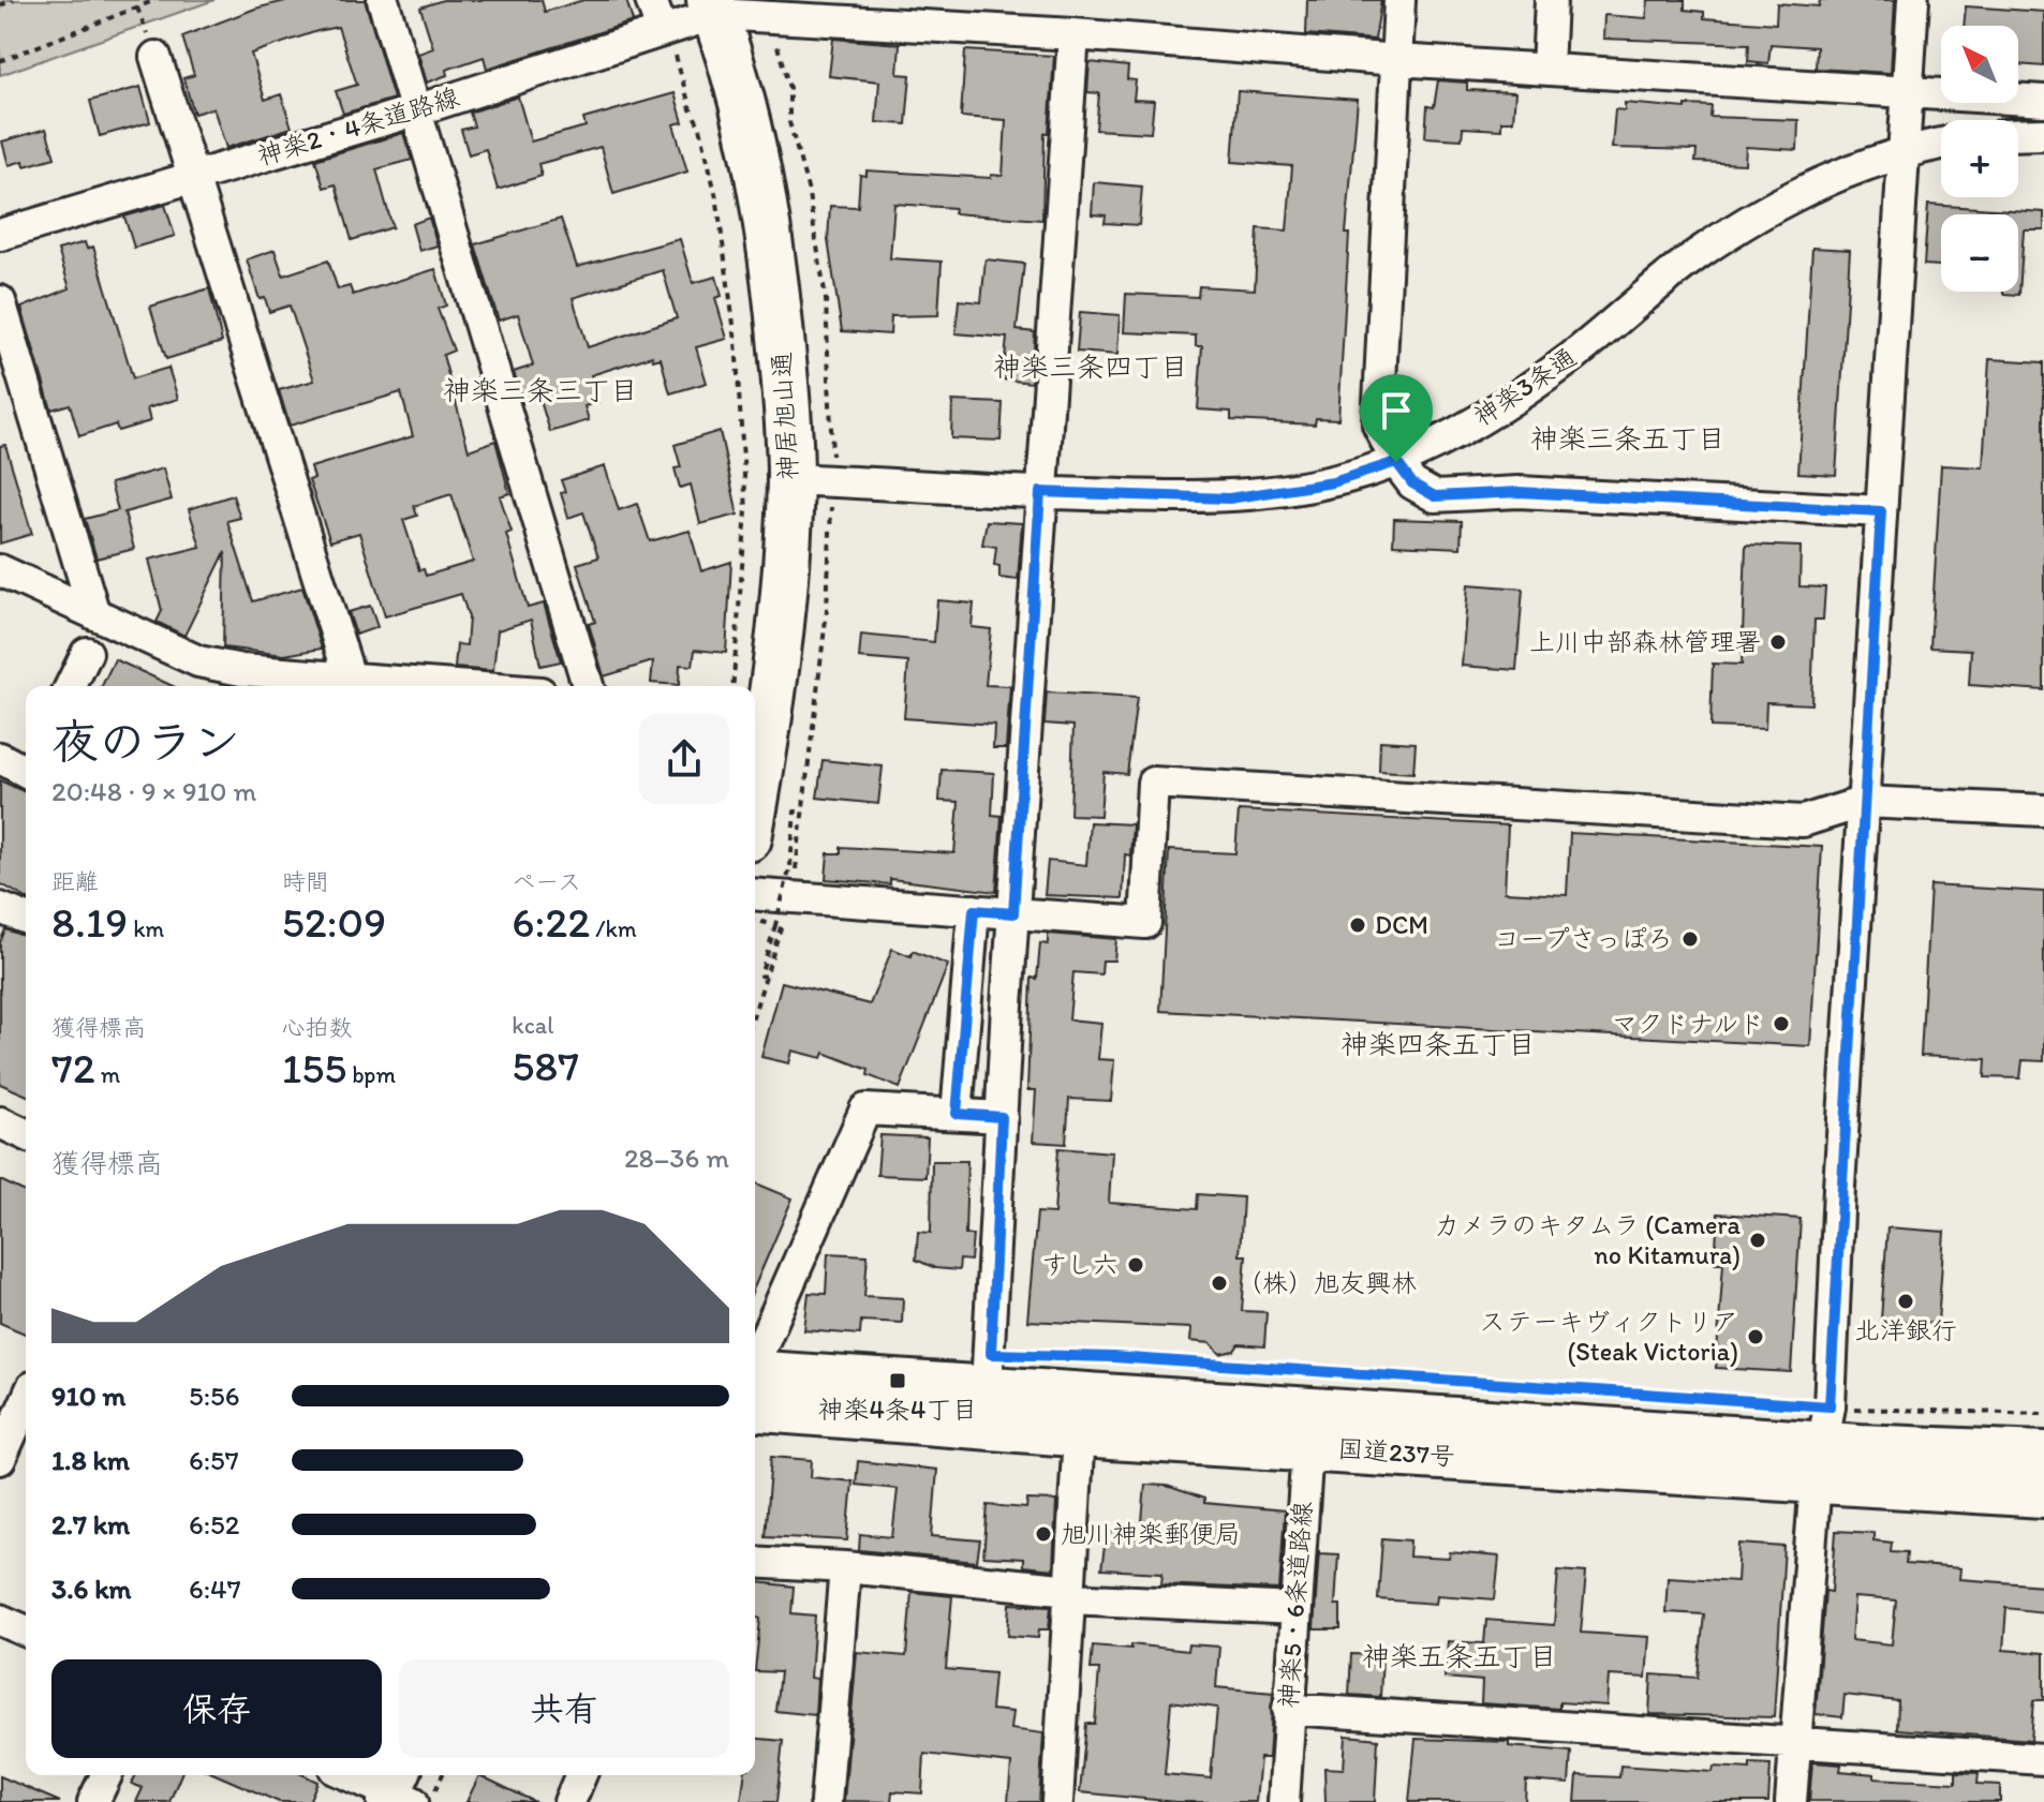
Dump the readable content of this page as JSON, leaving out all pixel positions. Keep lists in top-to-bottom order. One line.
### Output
{"streets":{"highway":["神居旭山通","国道237号"],"street":["神楽2・4条道路線","神楽3条通","神楽5・6条道路線"]},"crossings":[["神楽2・4条道路線","神居旭山通"],["神楽3条通","神居旭山通"],["国道237号","神楽5・6条道路線"]],"districts":["神楽三条四丁目","神楽三条三丁目","神楽三条五丁目","神楽四条五丁目","神楽五条五丁目"],"places":{"other":["上川中部森林管理署","DCM","コープさっぽろ","マクドナルド","カメラのキタムラ (Camera no Kitamura)","すし六","（株）旭友興林","北洋銀行","ステーキヴィクトリア (Steak Victoria)","旭川神楽郵便局"],"transit":["神楽4条4丁目"]},"north":"top left","page":{"map_buttons":["+","−"],"heading":["夜のラン","20:48 · 9 × 910 m"],"stats":[["距離","8.19 km"],["時間","52:09"],["ペース","6:22 /km"],["獲得標高","72 m"],["心拍数","155 bpm"],["kcal","587"]],"chart":["獲得標高","28–36 m"],"list":[{"name":"910 m","note":"5:56"},{"name":"1.8 km","note":"6:57"},{"name":"2.7 km","note":"6:52"},{"name":"3.6 km","note":"6:47"}],"buttons":["保存","共有"]}}
